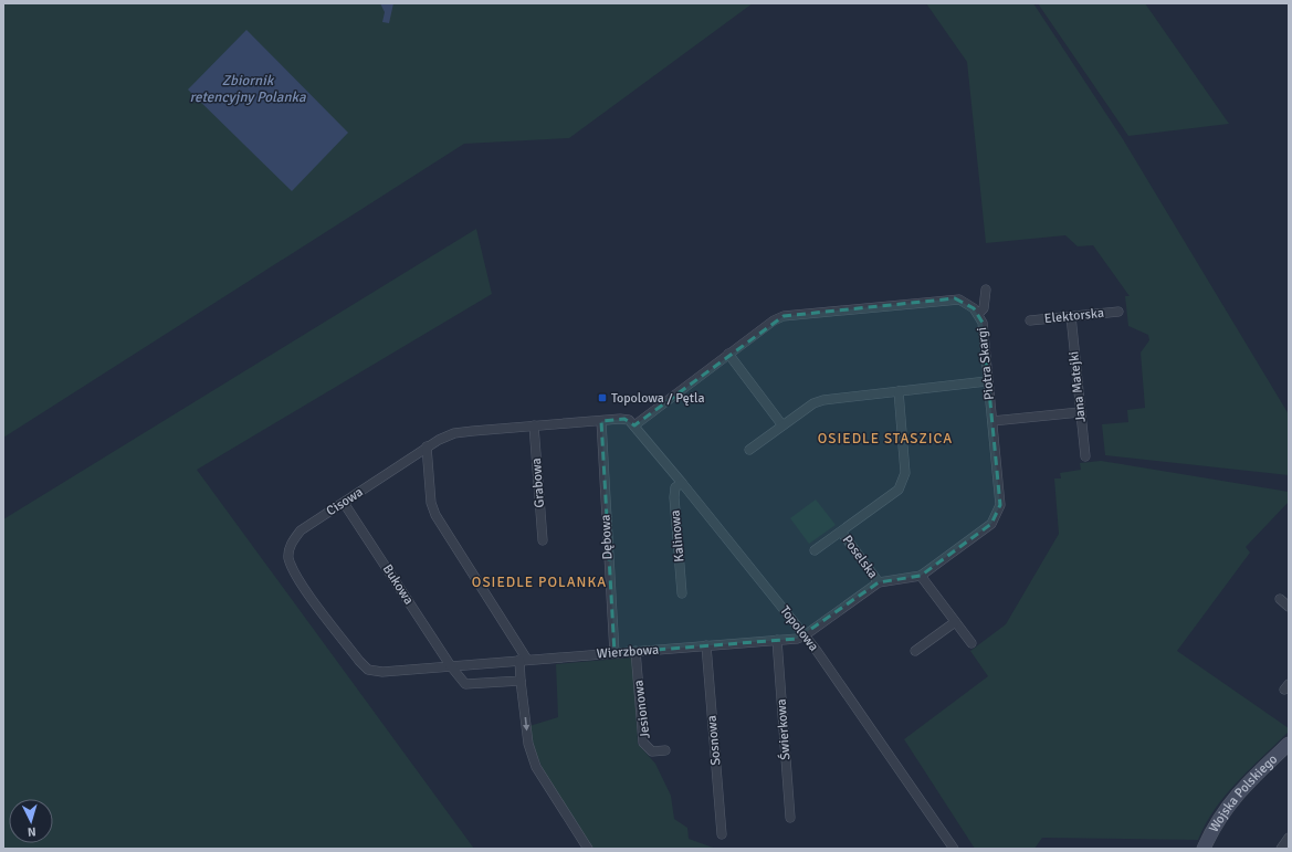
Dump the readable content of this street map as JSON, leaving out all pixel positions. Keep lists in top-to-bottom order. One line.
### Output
{"streets":{"street":["Elektorska","Piotra Skargi","Jana Matejki","Grabowa","Cisowa","Kalinowa","Dębowa","Poselska","Bukowa","Topolowa","Wierzbowa","Jesionowa","Świerkowa","Sosnowa","Wojska Polskiego"]},"crossings":[["Elektorska","Jana Matejki"],["Piotra Skargi","Cisowa"],["Piotra Skargi","Poselska"],["Piotra Skargi","Topolowa"],["Piotra Skargi","Wierzbowa"],["Grabowa","Cisowa"],["Cisowa","Dębowa"],["Cisowa","Bukowa"],["Cisowa","Topolowa"],["Cisowa","Wierzbowa"],["Kalinowa","Topolowa"],["Dębowa","Wierzbowa"],["Bukowa","Wierzbowa"],["Topolowa","Wierzbowa"],["Wierzbowa","Jesionowa"],["Wierzbowa","Świerkowa"],["Wierzbowa","Sosnowa"]],"districts":["OSIEDLE STASZICA","OSIEDLE POLANKA"],"water":["Zbiornik retencyjny Polanka"],"places":{"transit":["Topolowa / Pętla"]},"north":"bottom"}
